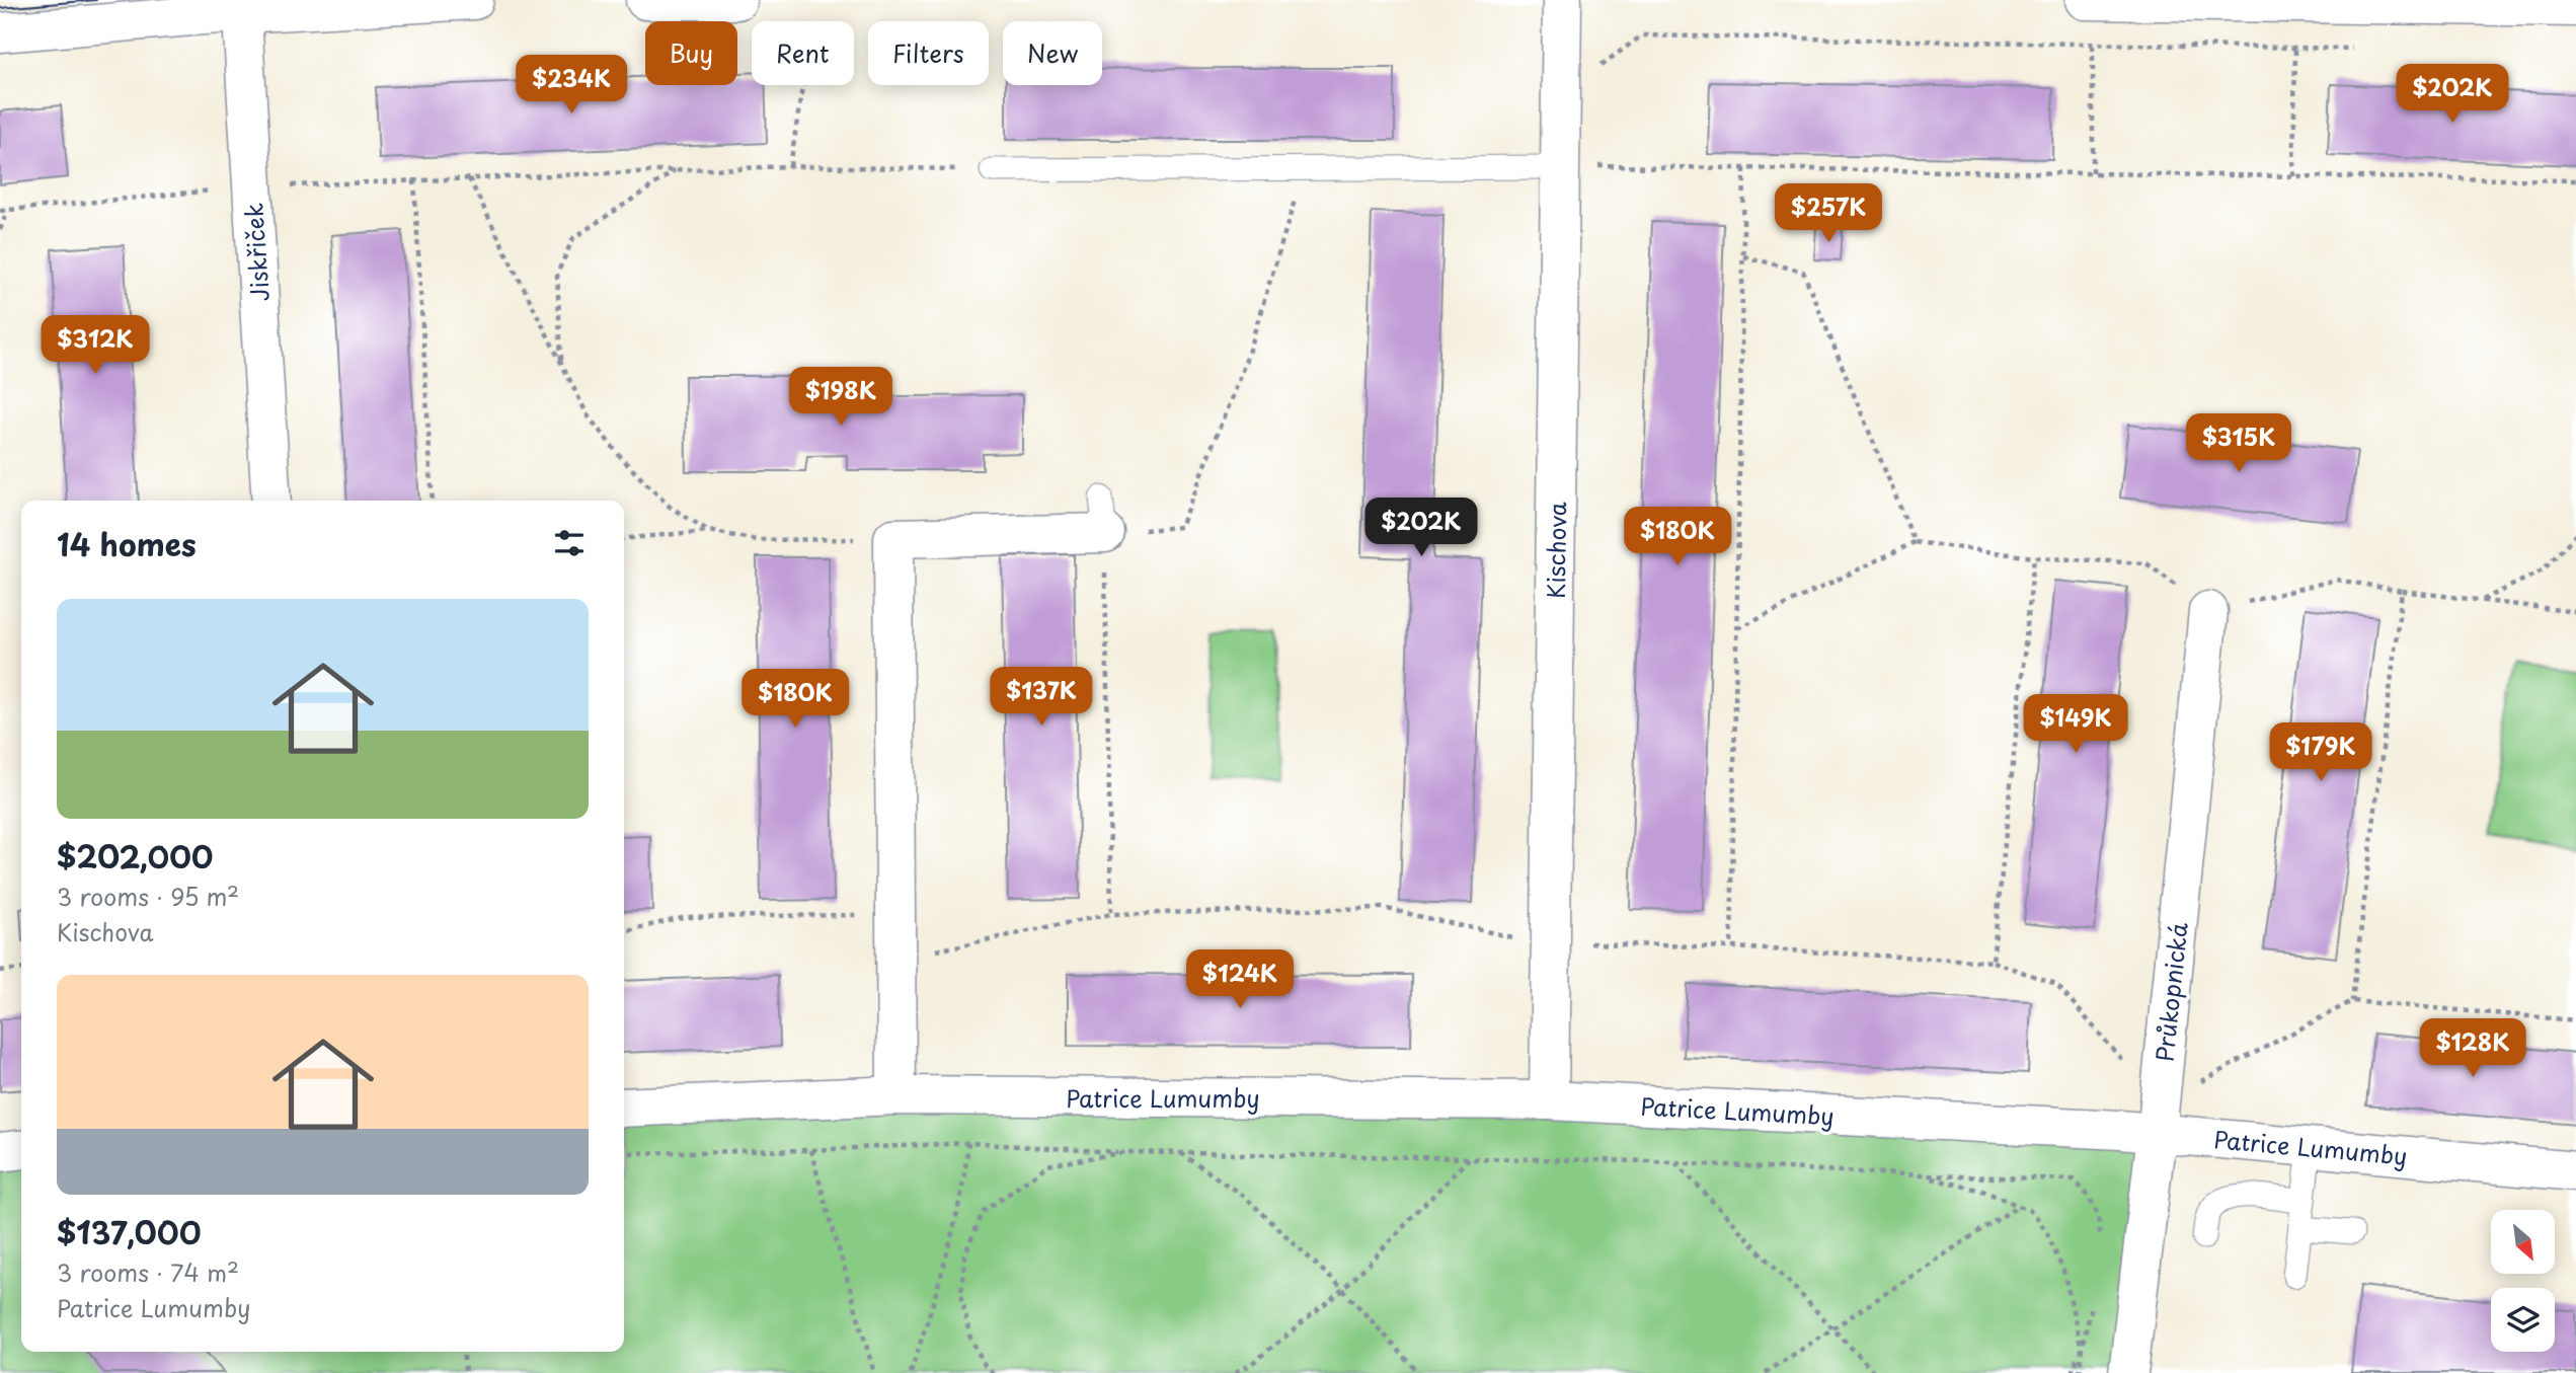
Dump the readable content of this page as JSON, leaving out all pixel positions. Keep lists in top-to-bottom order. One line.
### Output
{"streets":{"street":["Jiskřiček","Kischova","Průkopnická","Patrice Lumumby"]},"crossings":[["Kischova","Patrice Lumumby"],["Průkopnická","Patrice Lumumby"]],"north":"bottom right","page":{"chip":["Buy","Rent","Filters","New"],"price":["$234K","$202K","$257K","$312K","$198K","$315K","$202K","$180K","$137K","$180K","$149K","$179K","$124K","$128K"],"heading":"14 homes","list":[{"name":"$202,000","note":"3 rooms · 95 m² · Kischova"},{"name":"$137,000","note":"3 rooms · 74 m² · Patrice Lumumby"}]}}
